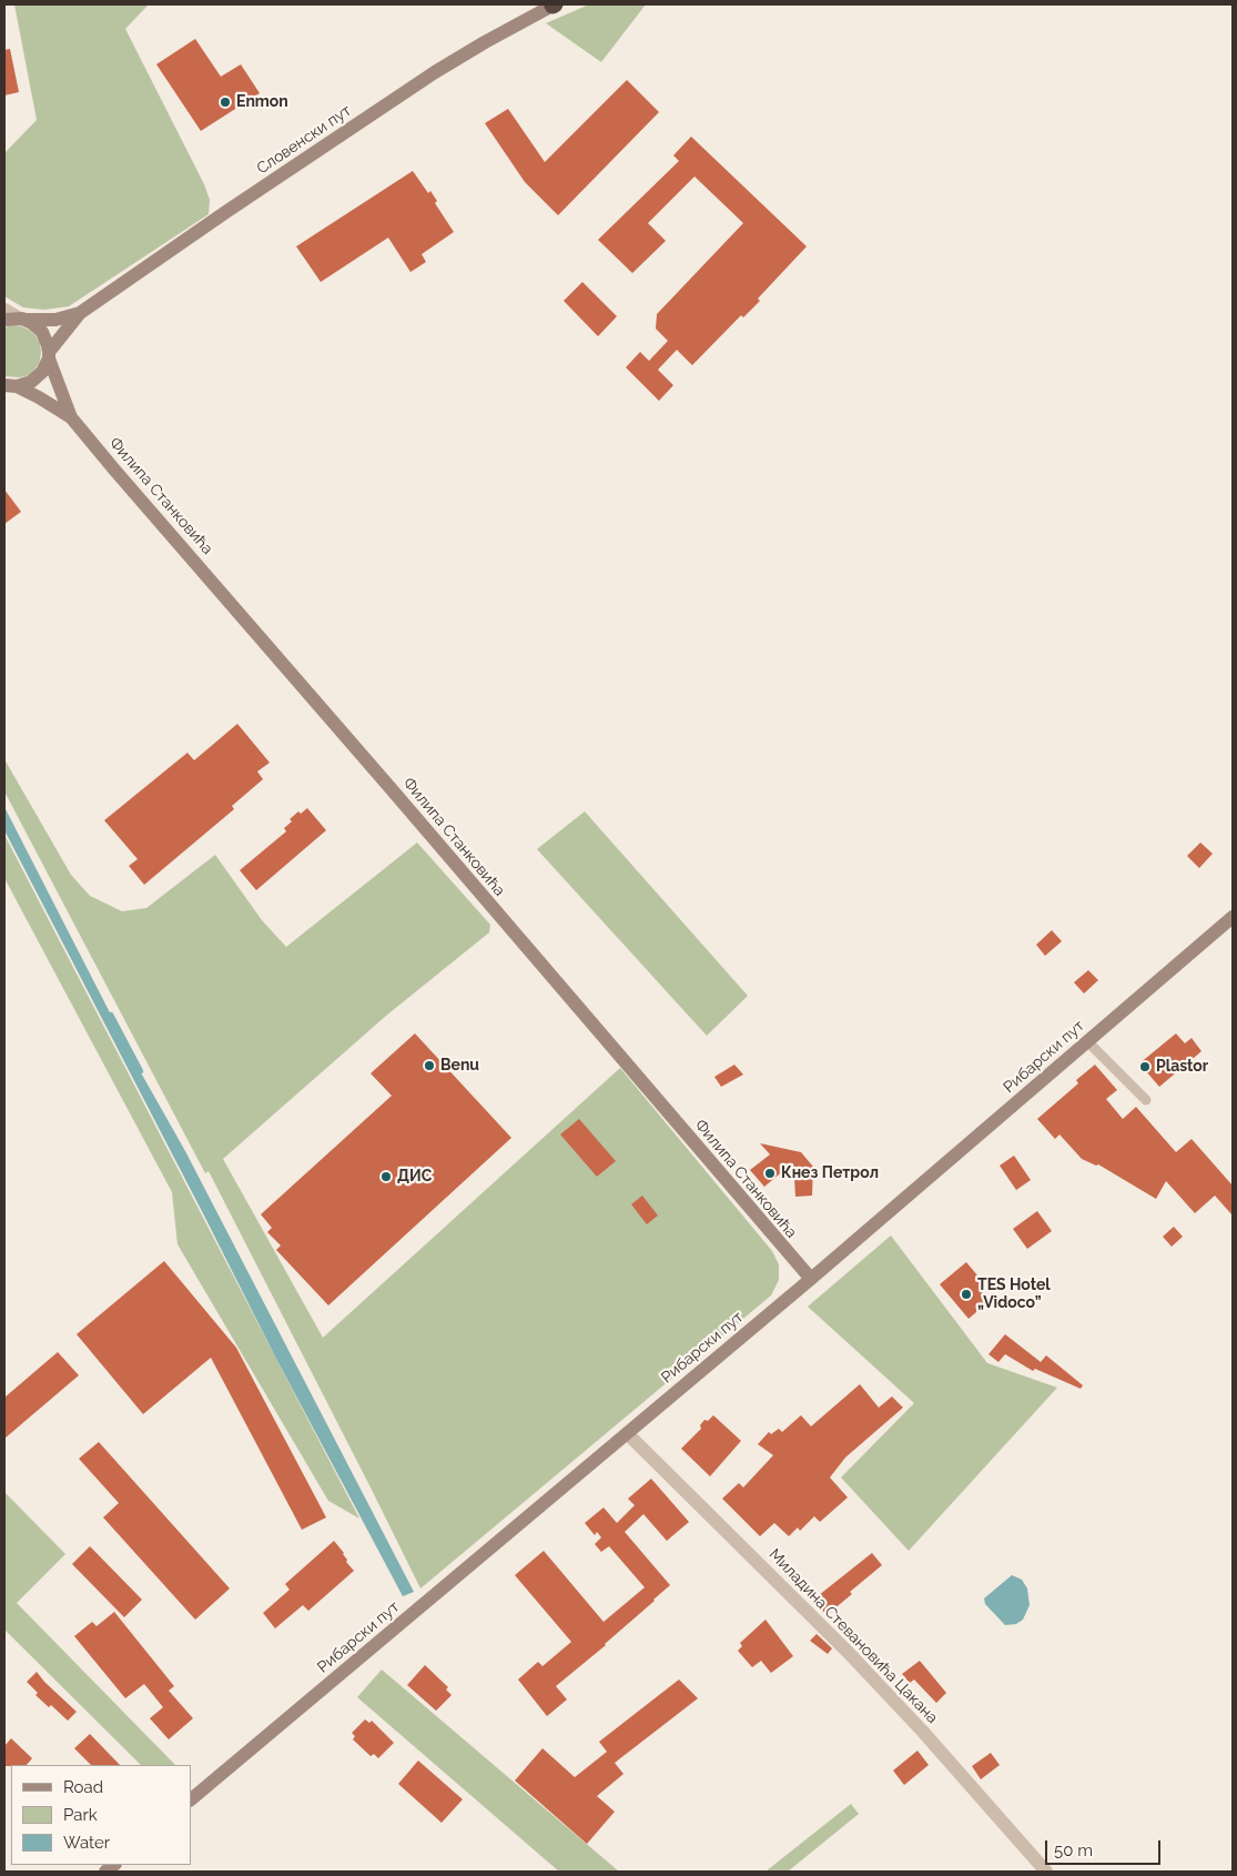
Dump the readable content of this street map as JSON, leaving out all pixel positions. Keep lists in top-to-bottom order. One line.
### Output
{"streets":{"main road":["Словенски пут","Филипа Станковића","Рибарски пут"],"street":["Миладина Стевановића Цакана"]},"crossings":[["Словенски пут","Филипа Станковића"],["Филипа Станковића","Рибарски пут"],["Рибарски пут","Миладина Стевановића Цакана"]],"places":["Enmon","Benu","Plastor","Кнез Петрол","ДИС","TES Hotel „Vidoco”"],"legend":["Road","Park","Water"],"scale_bar":"50 m"}
